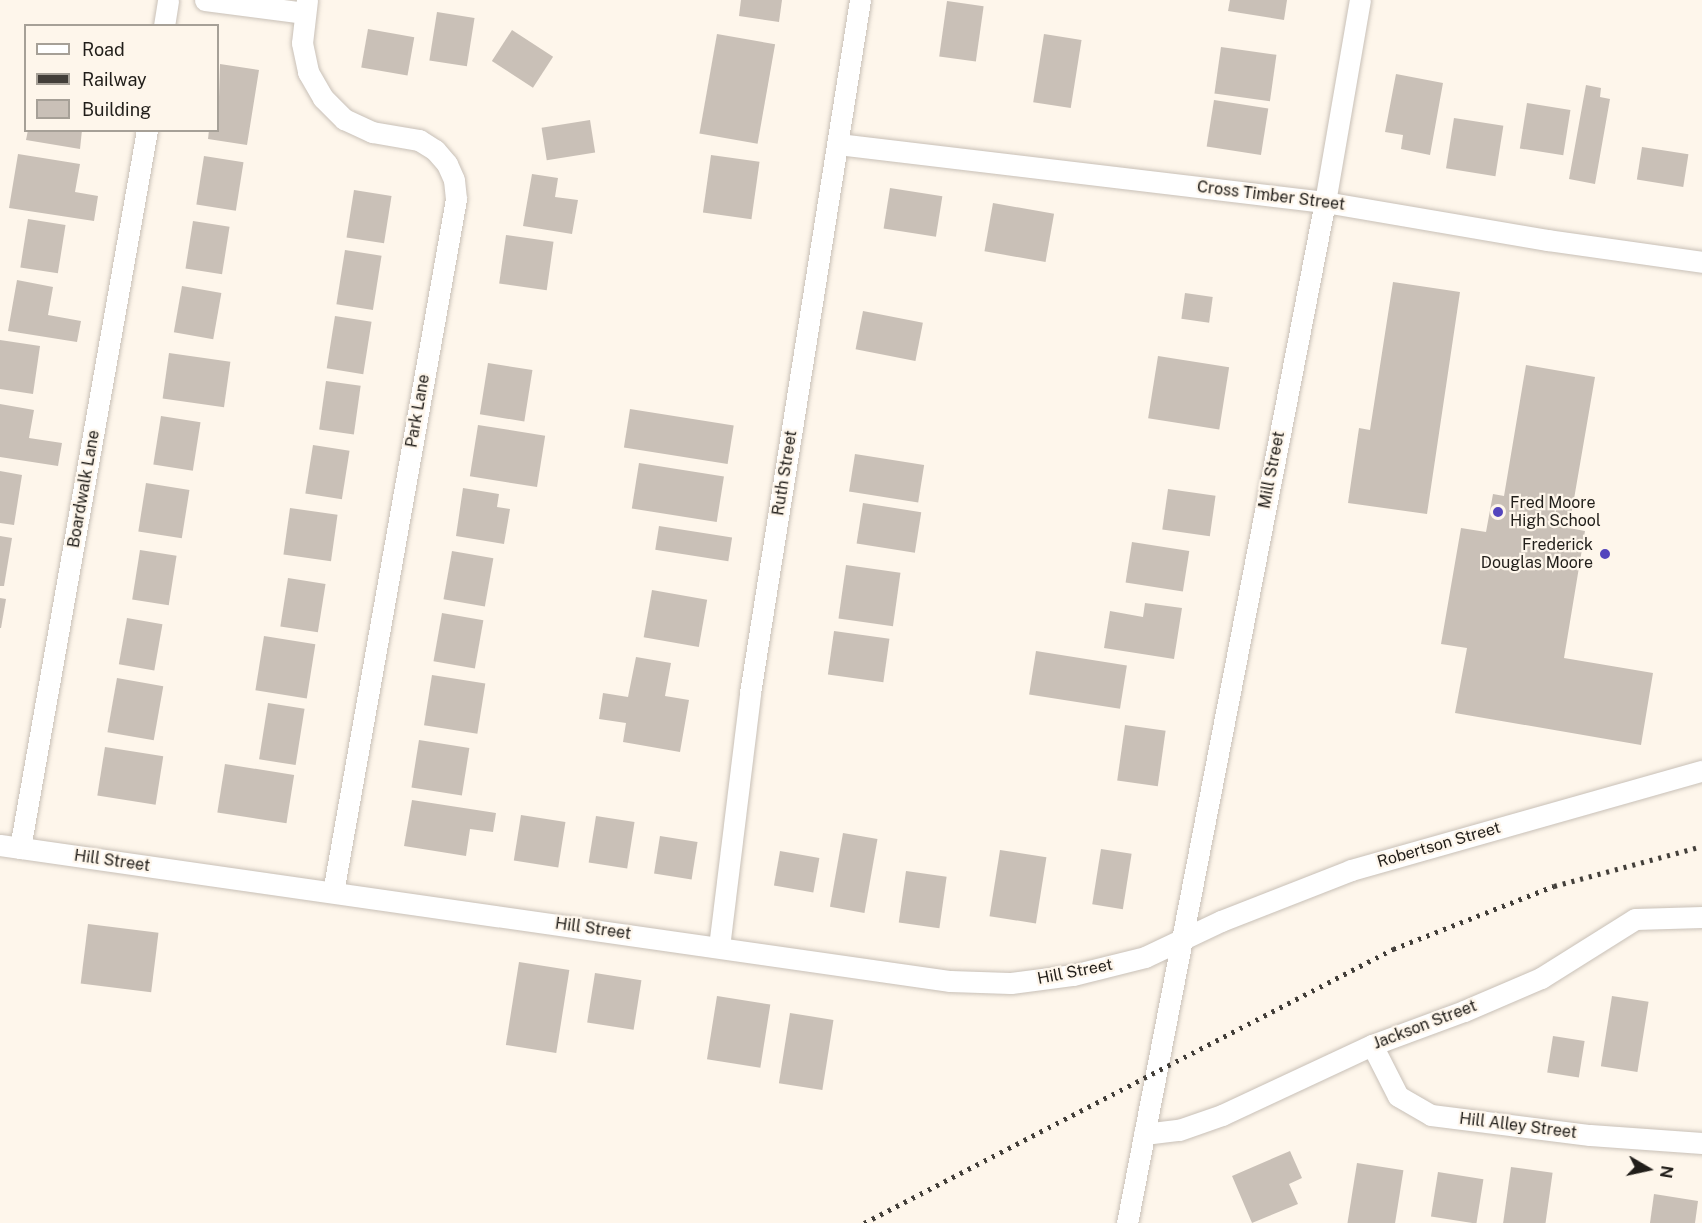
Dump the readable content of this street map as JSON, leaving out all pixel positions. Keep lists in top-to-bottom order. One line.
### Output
{"streets":{"street":["Cross Timber Street","Park Lane","Mill Street","Ruth Street","Boardwalk Lane","Robertson Street","Hill Street","Jackson Street","Hill Alley Street"]},"crossings":[["Cross Timber Street","Mill Street"],["Cross Timber Street","Ruth Street"],["Park Lane","Hill Street"],["Mill Street","Robertson Street"],["Mill Street","Hill Street"],["Mill Street","Jackson Street"],["Ruth Street","Hill Street"],["Boardwalk Lane","Hill Street"],["Robertson Street","Hill Street"],["Jackson Street","Hill Alley Street"]],"places":["Fred Moore High School","Frederick Douglas Moore"],"legend":["Road","Railway","Building"],"north":"right"}
